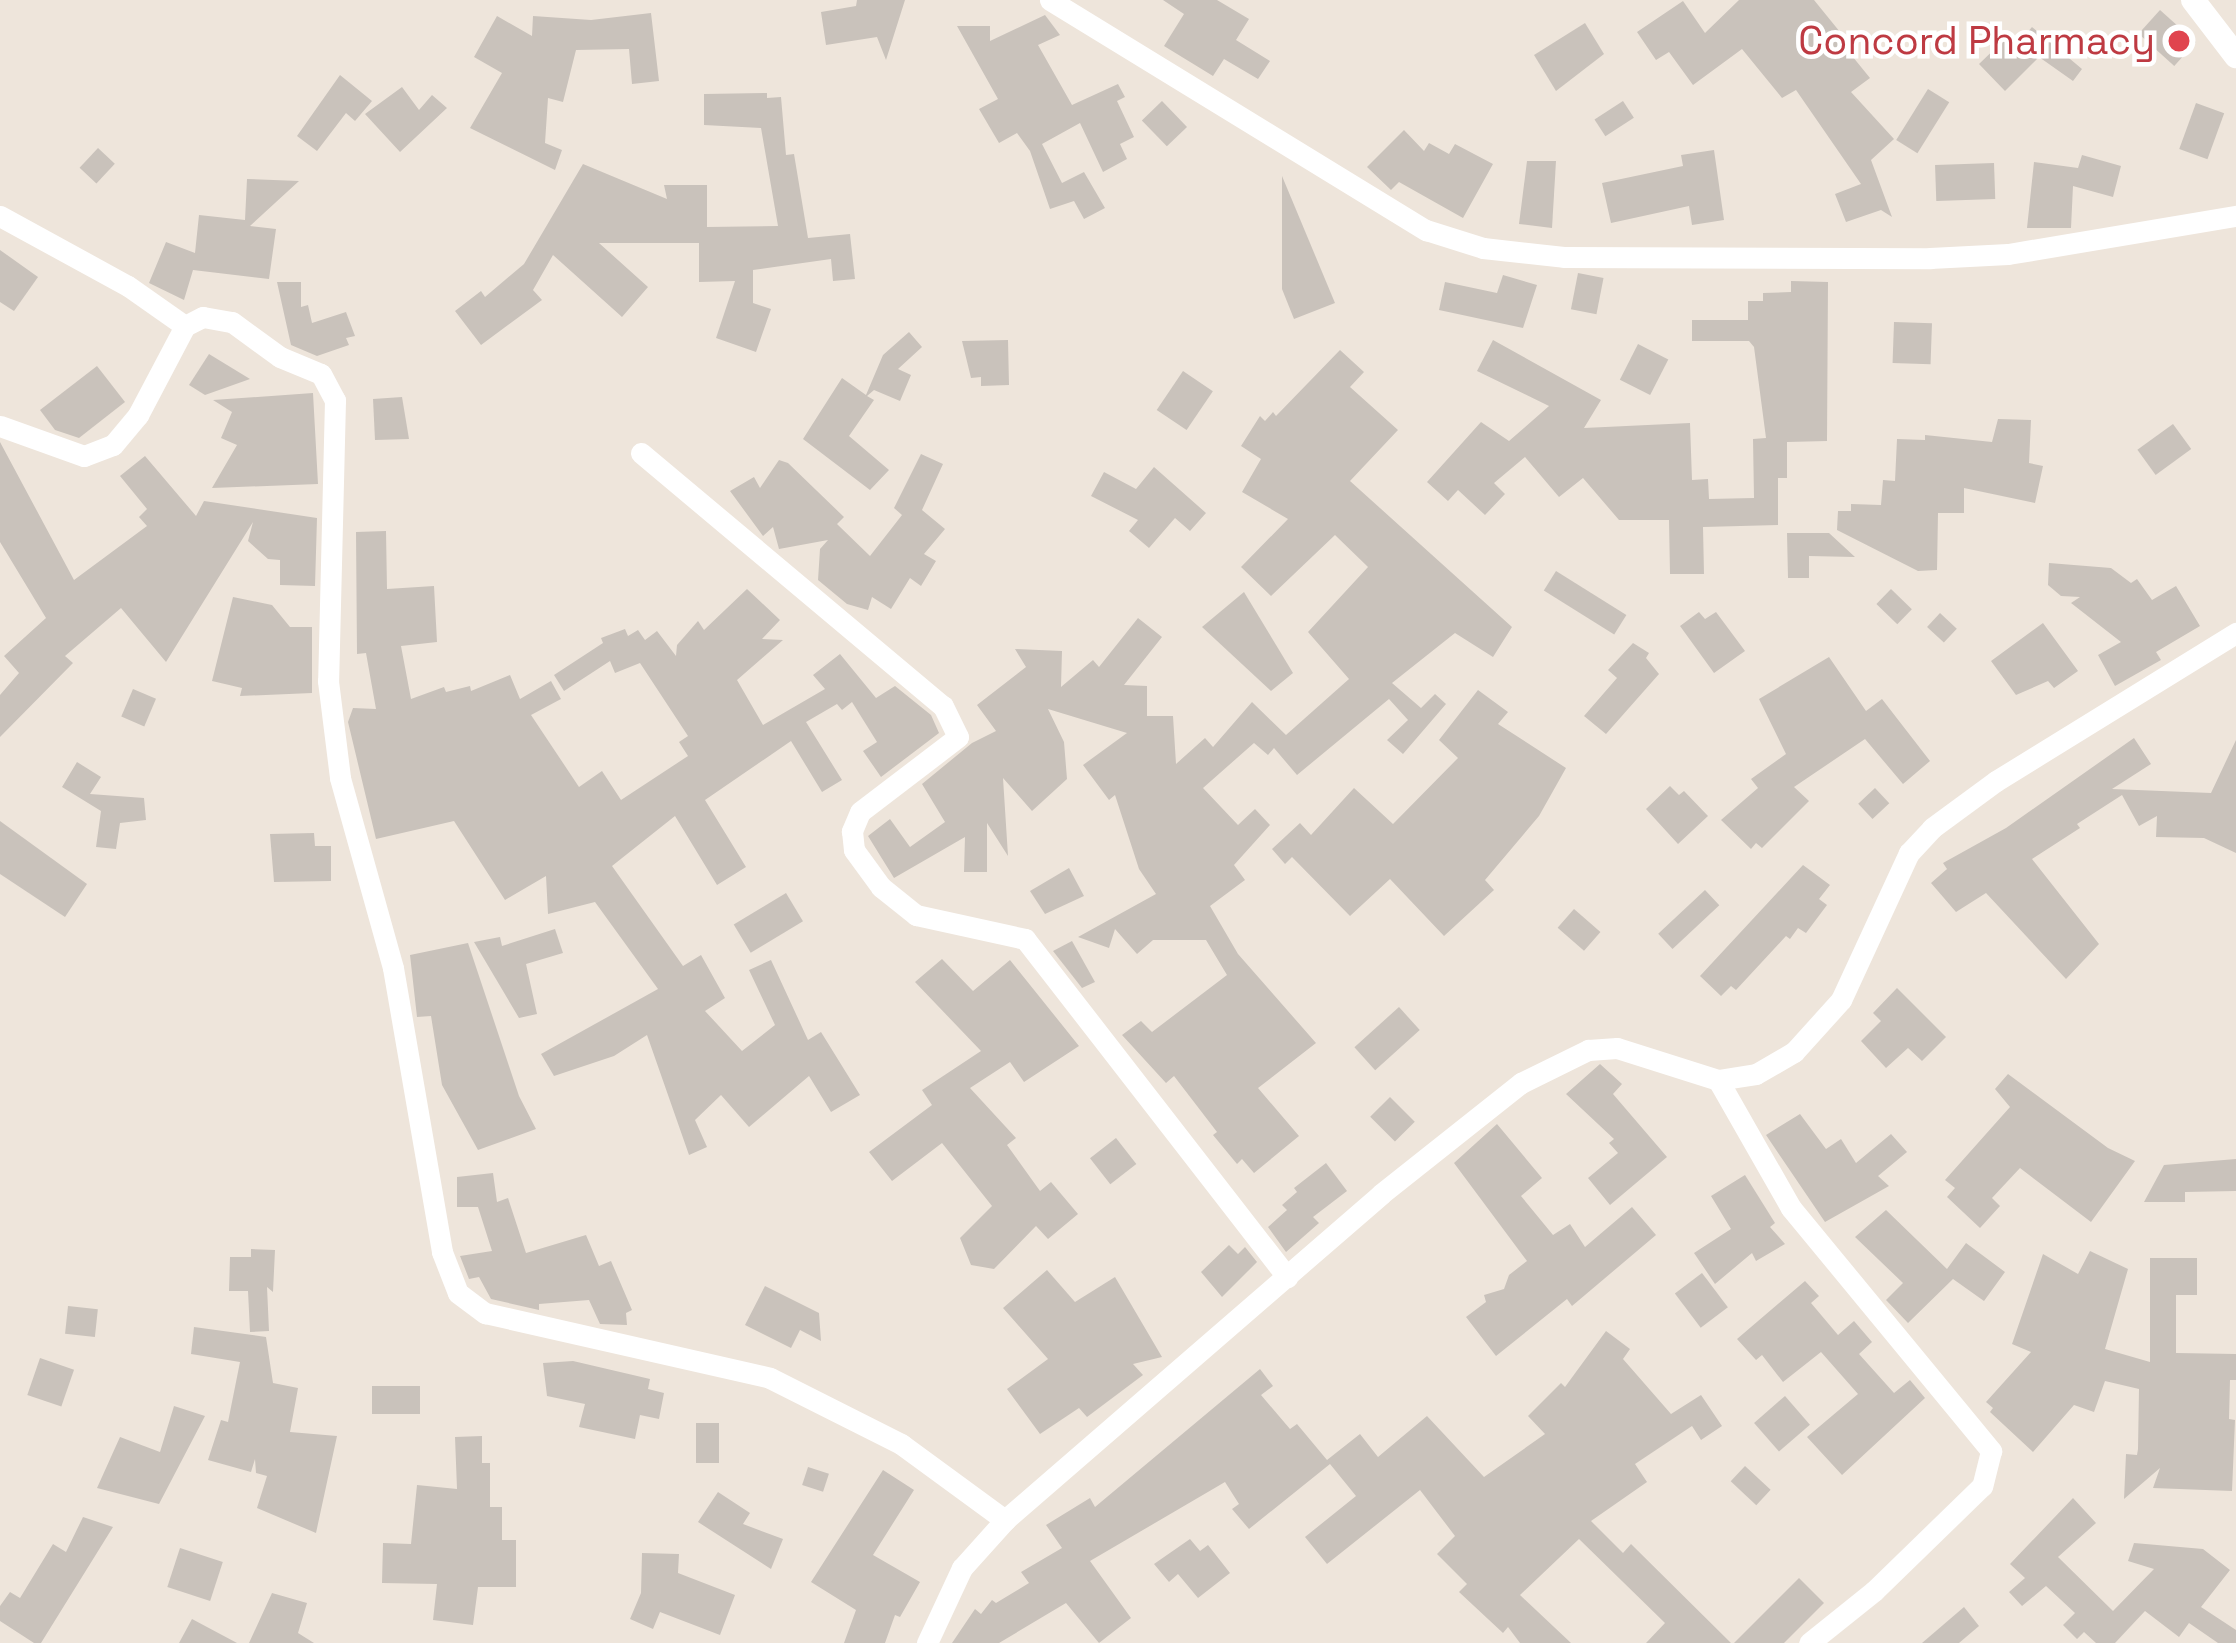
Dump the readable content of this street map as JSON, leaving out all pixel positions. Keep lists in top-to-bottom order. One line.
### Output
{"places":["Concord Pharmacy"]}
